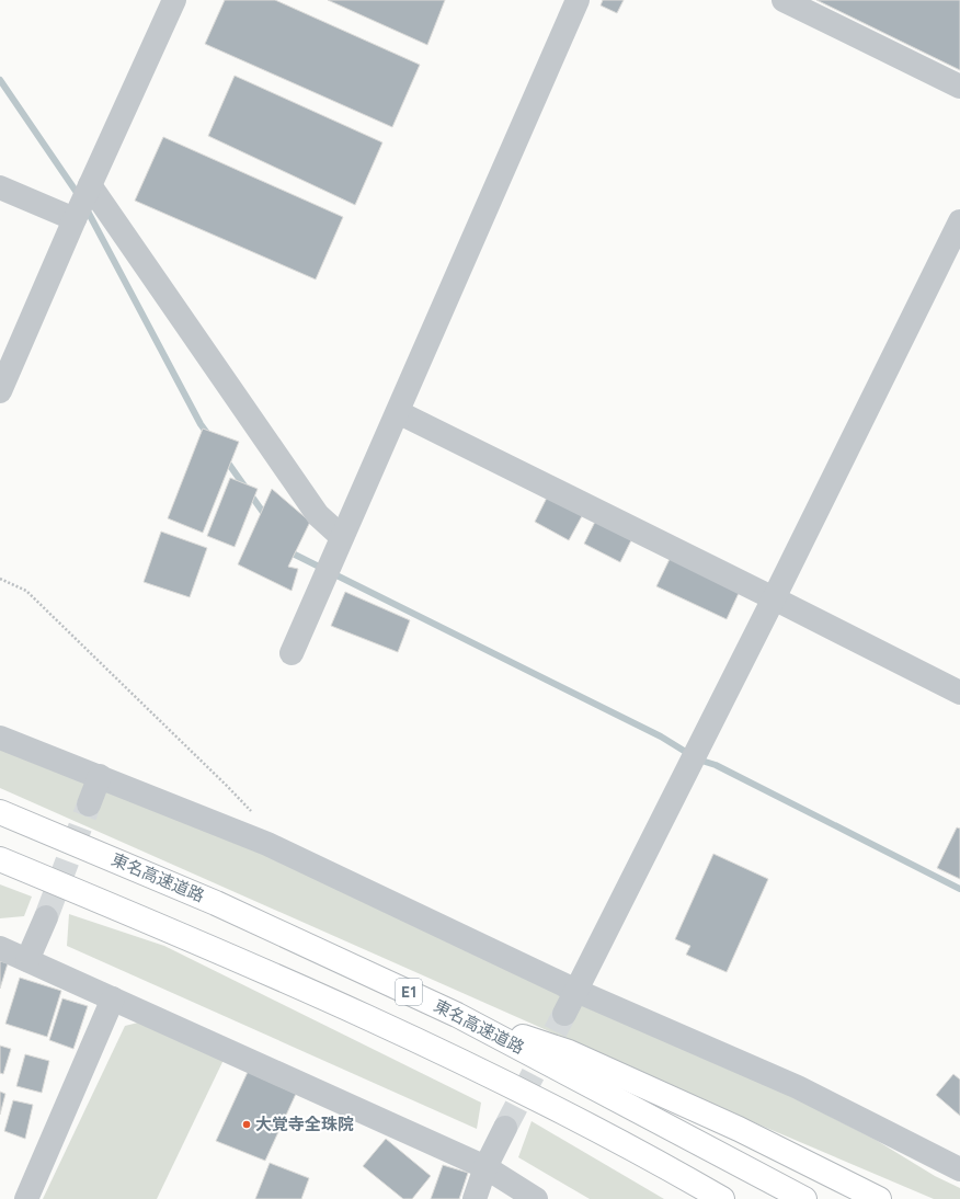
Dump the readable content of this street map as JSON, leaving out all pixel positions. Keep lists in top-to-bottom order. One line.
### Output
{"streets":{"highway":["東名高速道路","E1"]},"places":["大覚寺全珠院"]}
